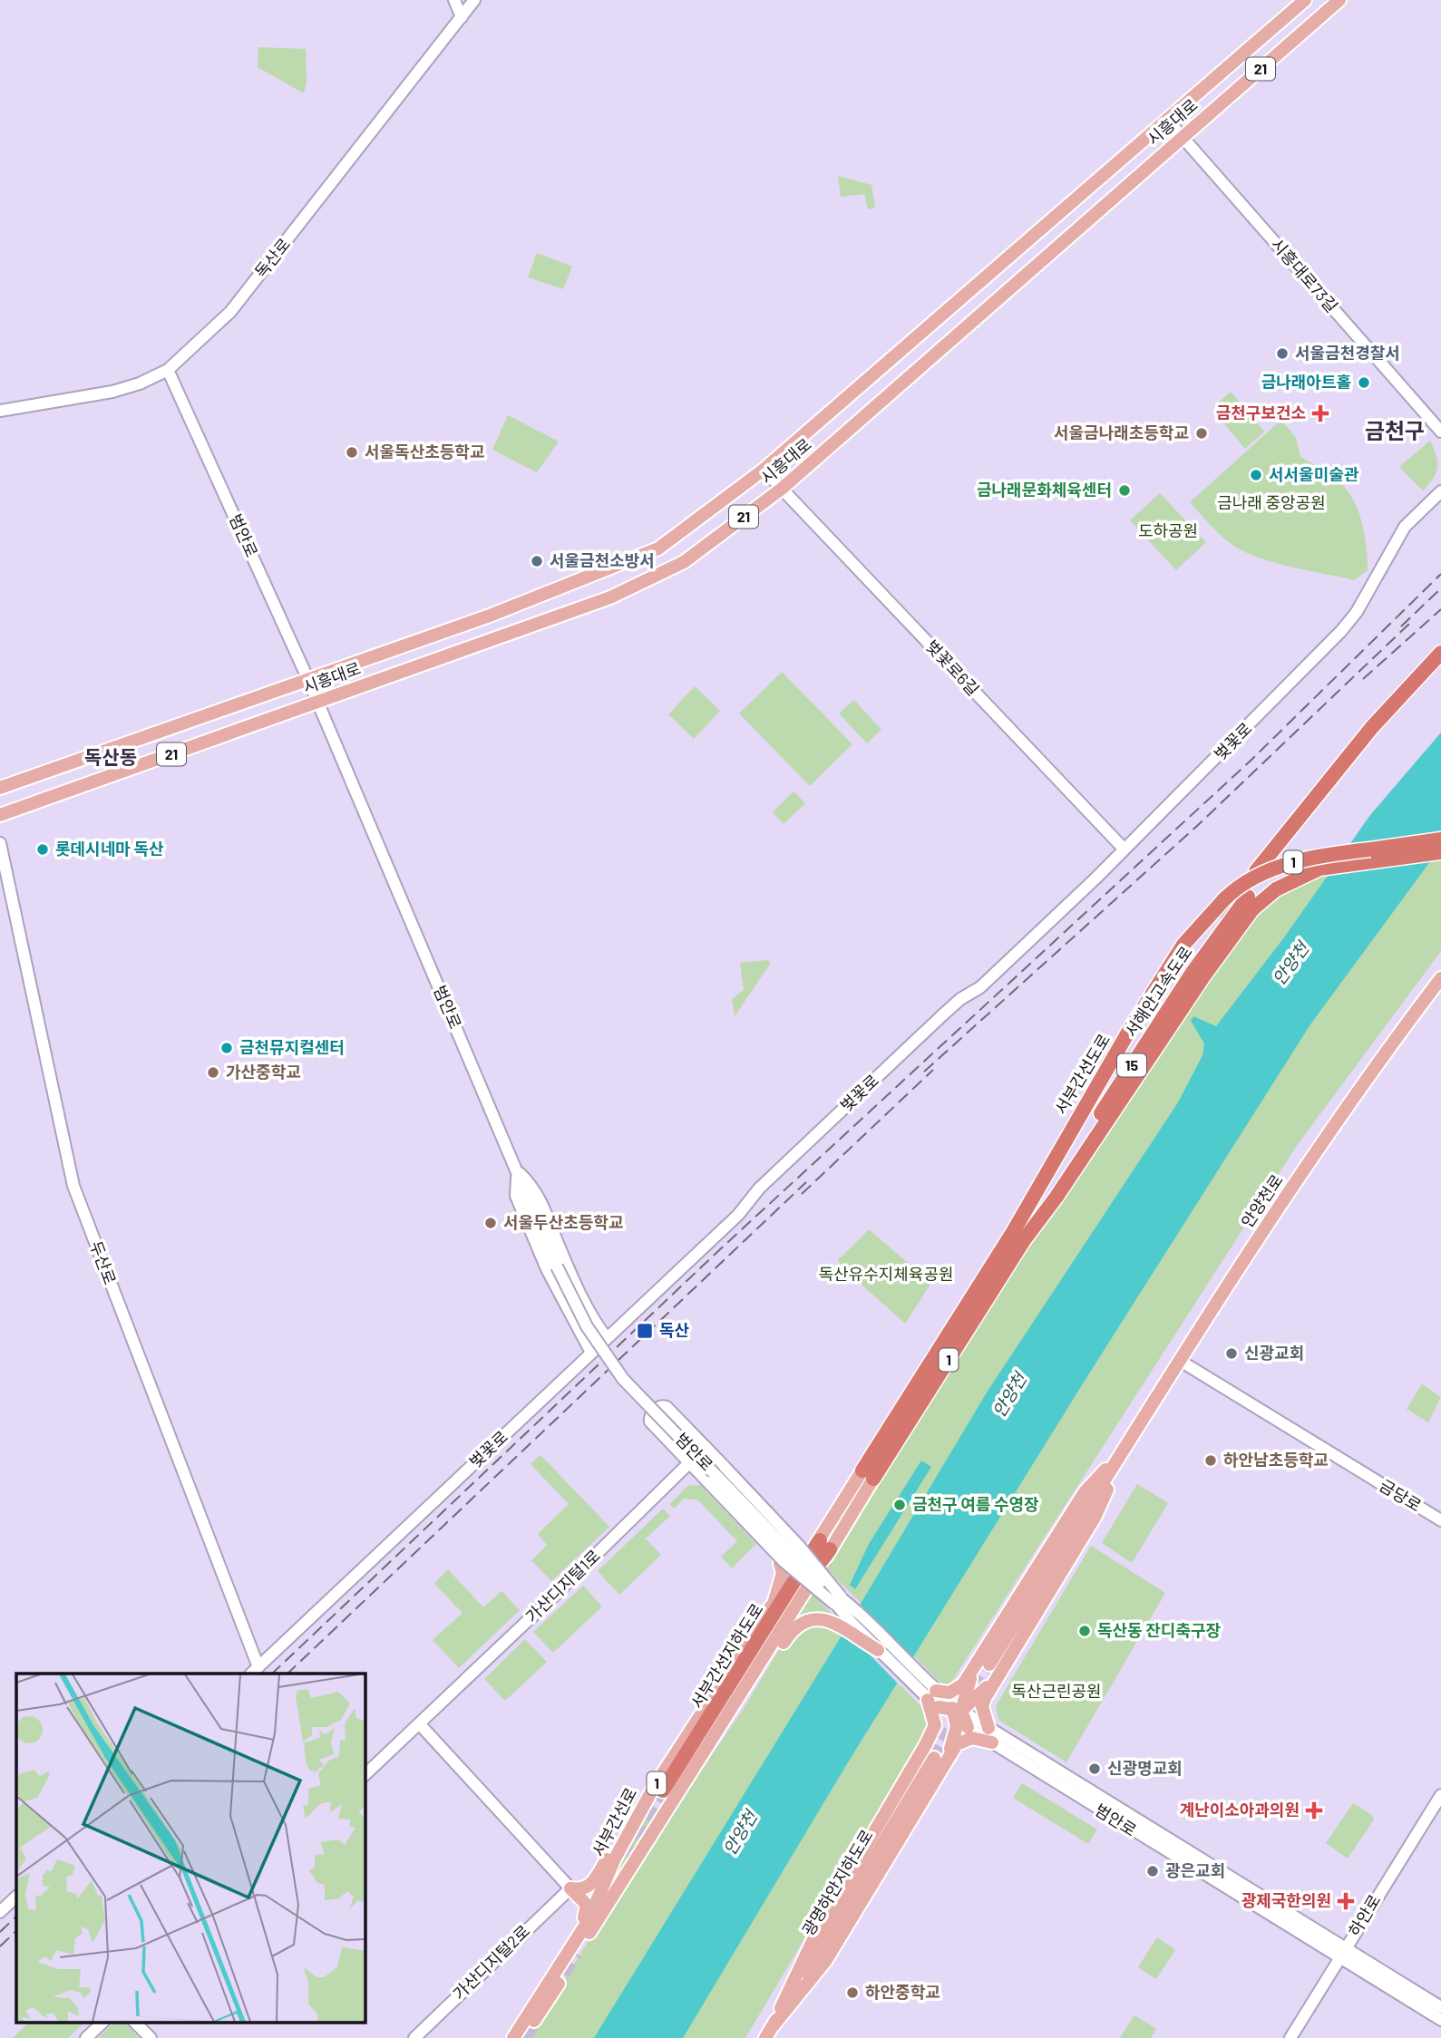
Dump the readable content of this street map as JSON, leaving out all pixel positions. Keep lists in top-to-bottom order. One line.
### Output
{"streets":{"highway":["1","서해안고속도로","15","서부간선도로","서부간선지하도로"],"main road":["21","시흥대로","안양천로","서부간선로"],"street":["독산로","시흥대로73길","범안로","벚꽃로6길","벚꽃로","두산로","금당로","가산디지털1로","하안로","가산디지털2로"]},"crossings":[["시흥대로","시흥대로73길"],["시흥대로","범안로"],["시흥대로","벚꽃로6길"],["독산로","범안로"],["범안로","하안로"],["벚꽃로6길","벚꽃로"],["벚꽃로","두산로"],["서해안고속도로","서부간선도로"],["서부간선도로","서부간선로"],["안양천로","금당로"],["서부간선지하도로","서부간선로"]],"districts":["금천구","독산동"],"water":["안양천"],"parks":["금나래 중앙공원","도하공원","독산유수지체육공원","독산근린공원"],"places":{"other":["서울금천경찰서","금나래아트홀","서울금나래초등학교","서울독산초등학교","서서울미술관","금나래문화체육센터","서울금천소방서","롯데시네마 독산","금천뮤지컬센터","가산중학교","서울두산초등학교","신광교회","하안남초등학교","금천구 여름 수영장","독산동 잔디축구장","신광명교회","광은교회","하안중학교"],"health":["금천구보건소","계난이소아과의원","광제국한의원"],"transit":["독산"]}}
